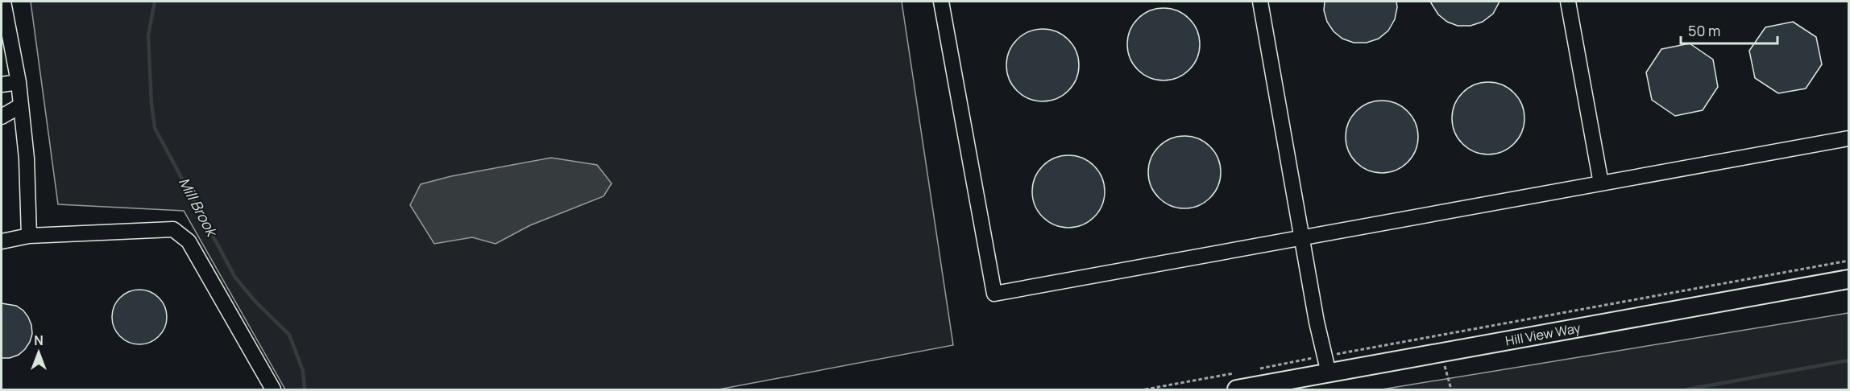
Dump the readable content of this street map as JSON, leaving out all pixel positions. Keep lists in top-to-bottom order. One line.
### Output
{"streets":{"main road":["Hill View Way"]},"water":["Mill Brook"],"scale_bar":"50 m","north":"top"}
